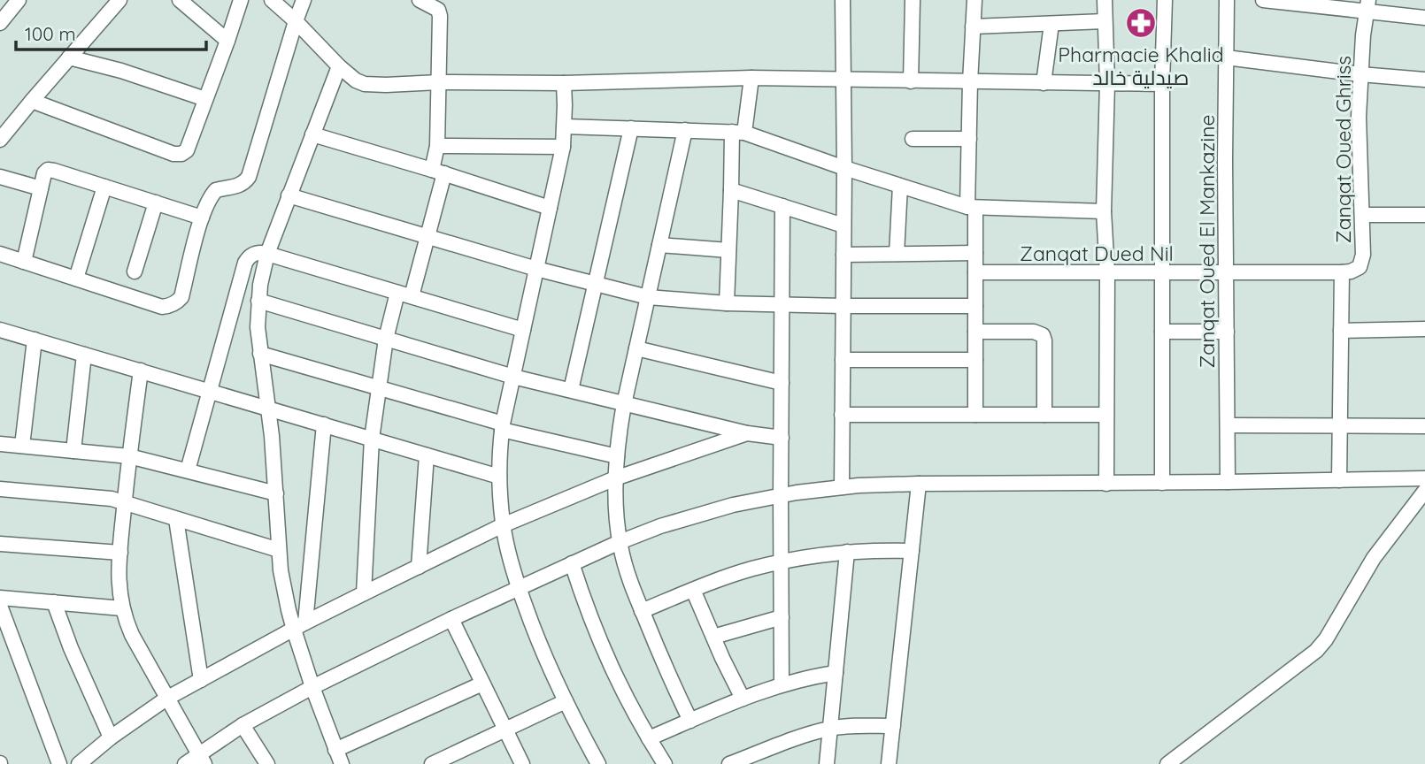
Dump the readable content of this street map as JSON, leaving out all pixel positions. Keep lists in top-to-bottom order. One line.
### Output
{"streets":{"street":["Zanqat Oued Ghriss","Zanqat Oued El Mankazine","Zanqat Dued Nil"]},"crossings":[["Zanqat Oued Ghriss","Zanqat Dued Nil"],["Zanqat Oued El Mankazine","Zanqat Dued Nil"]],"places":{"pharmacy":["Pharmacie Khalid صيدلية خالد"]},"scale_bar":"100 m"}
